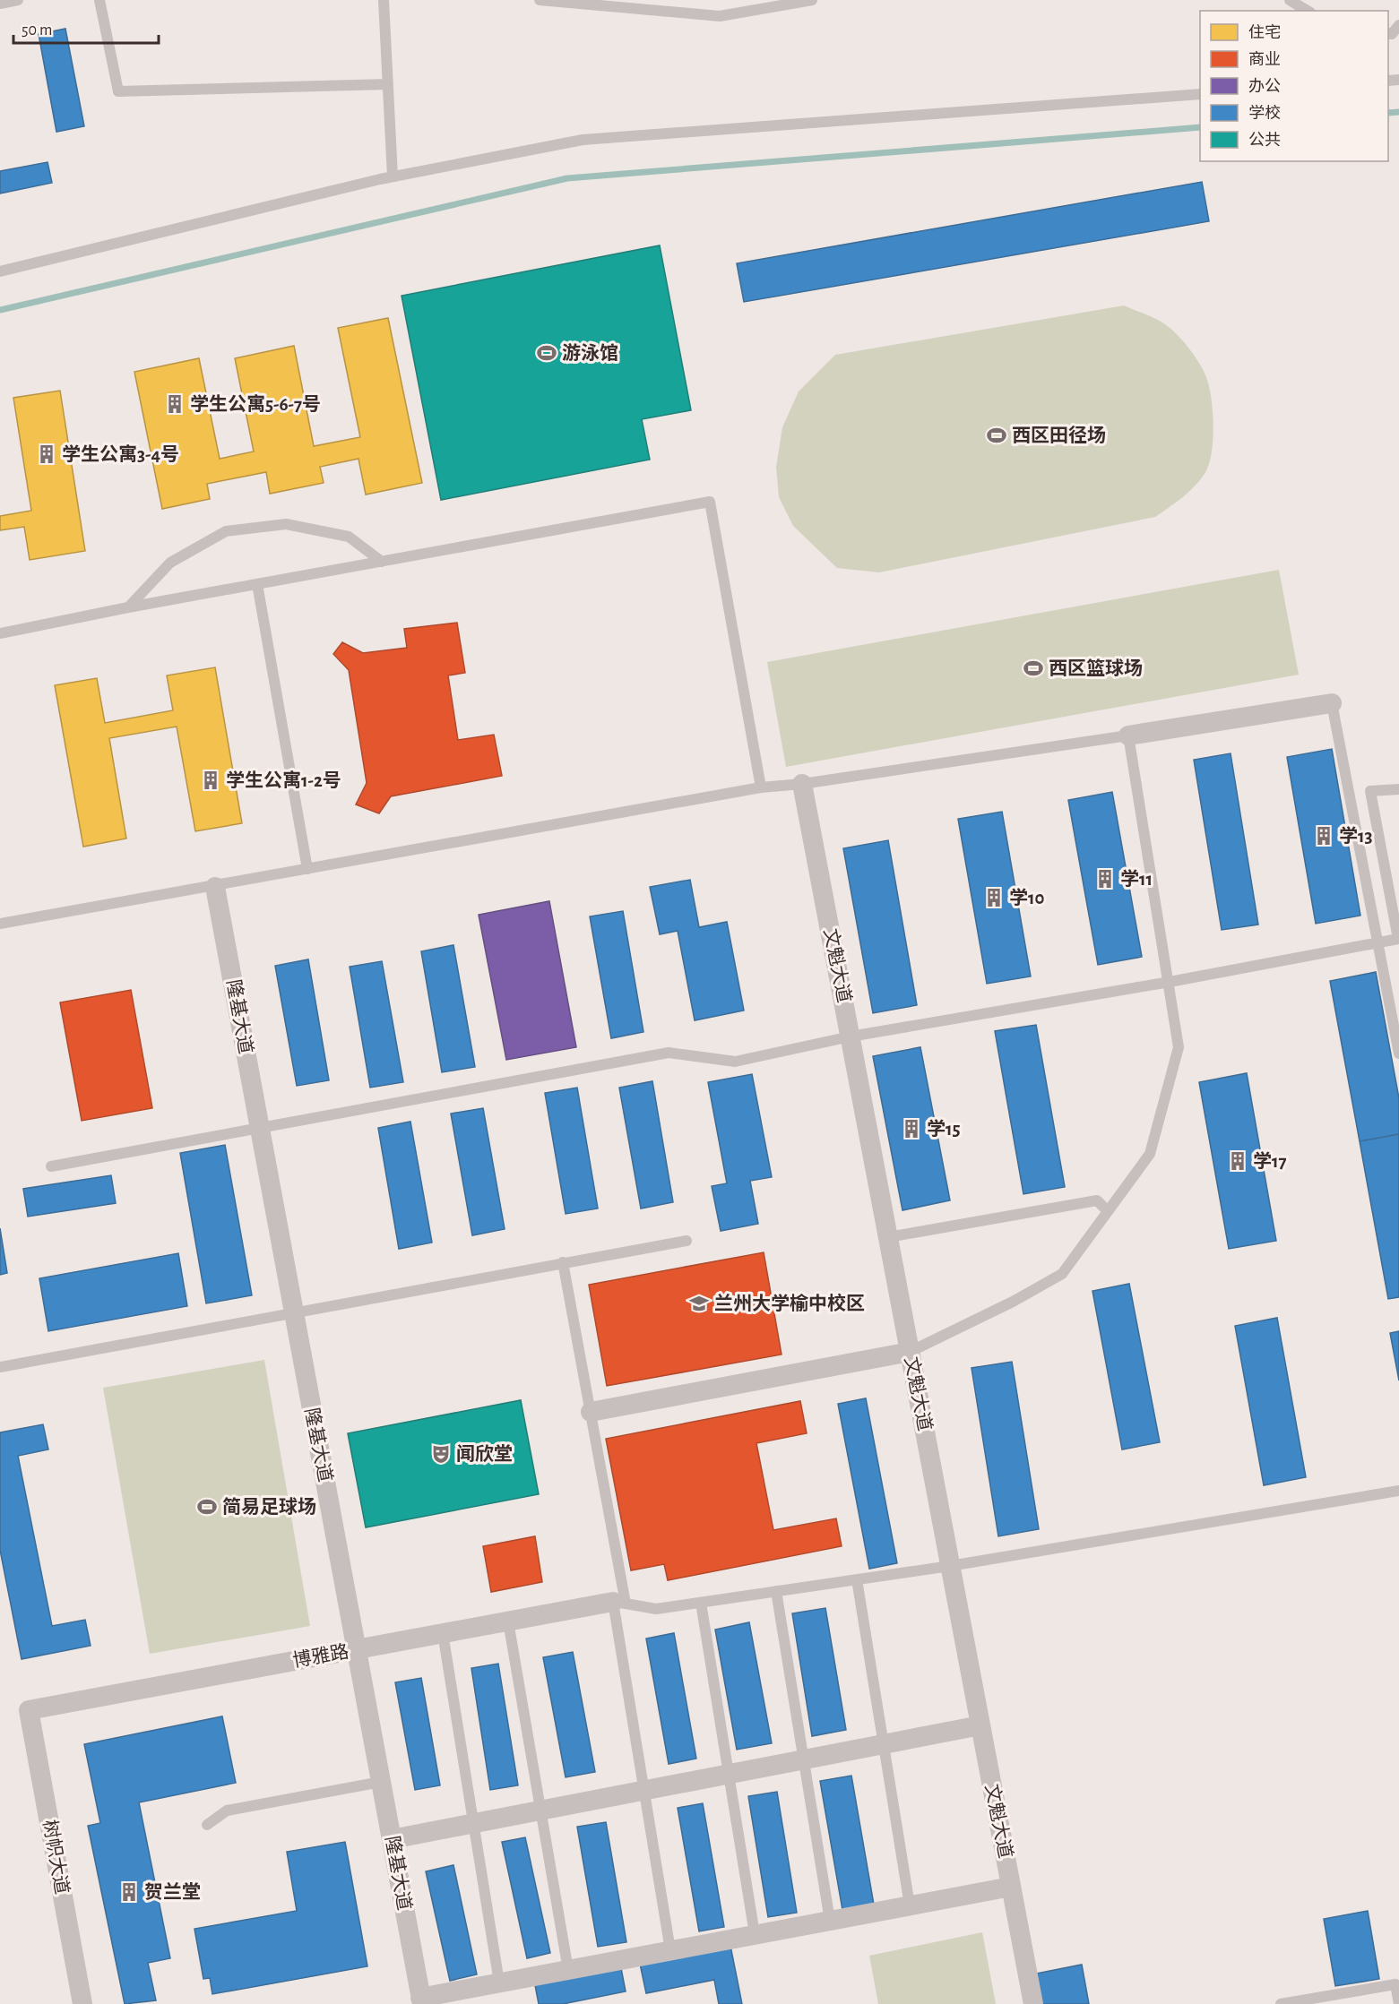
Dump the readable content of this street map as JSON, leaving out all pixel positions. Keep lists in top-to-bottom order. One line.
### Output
{"streets":{"street":["文魁大道","隆基大道","博雅路","树帜大道"]},"crossings":[["隆基大道","博雅路"],["博雅路","树帜大道"]],"places":{"sports":["游泳馆","西区田径场","西区篮球场","简易足球场"],"building":["学生公寓5-6-7号","学生公寓3-4号","学生公寓1-2号","学13","学11","学10","学15","学17","贺兰堂"],"school or university":["兰州大学榆中校区"],"theatre":["闻欣堂"]},"legend":["住宅","商业","办公","学校","公共"],"scale_bar":"50 m"}
